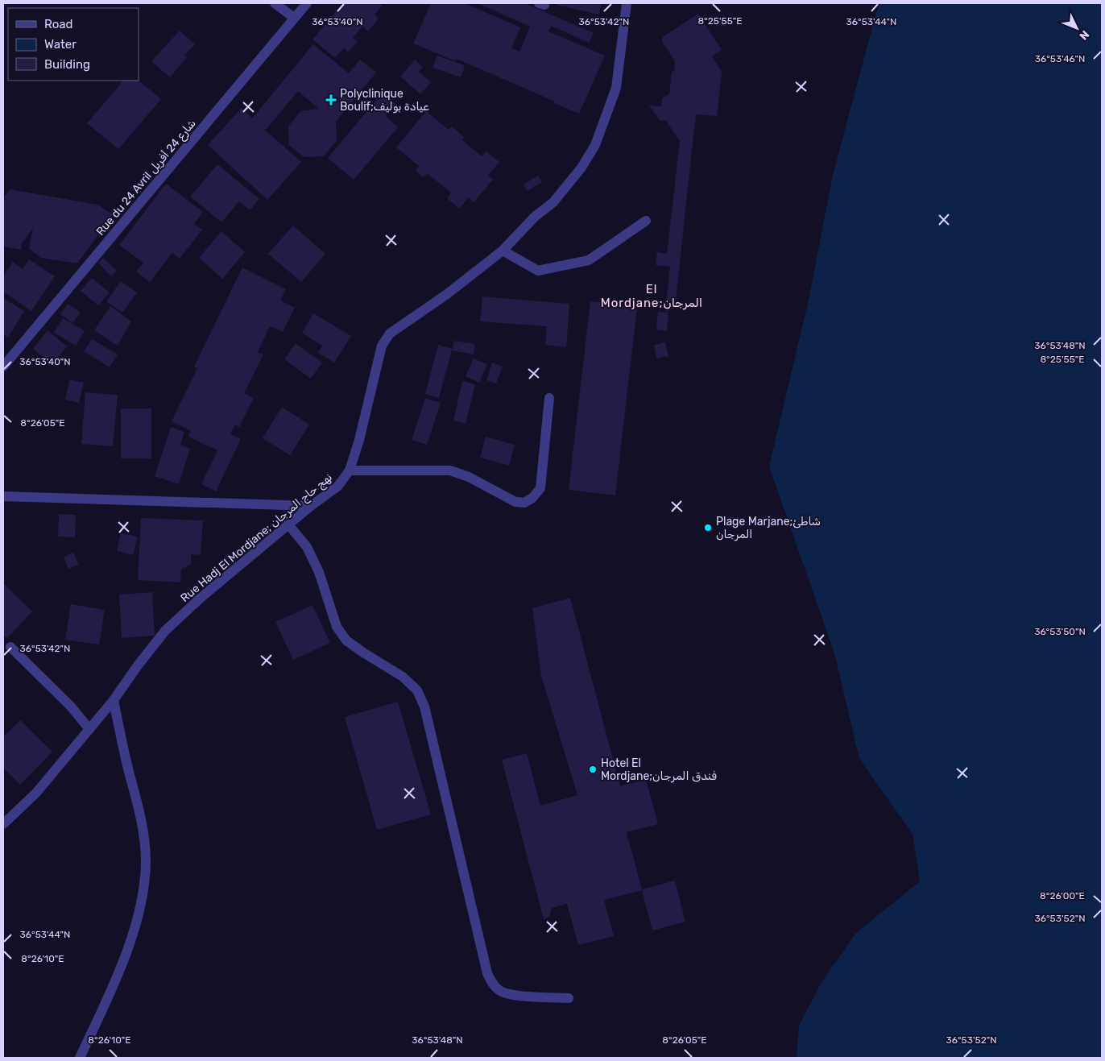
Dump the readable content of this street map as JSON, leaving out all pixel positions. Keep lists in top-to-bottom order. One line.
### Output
{"streets":{"street":["Rue du 24 Avril شارع 24 أفريل","Rue Hadj El Mordjane; نهج حاج المرجان"]},"districts":["El Mordjane;المرجان"],"places":{"health":["Polyclinique Boulif;عيادة بوليف"],"other":["Plage Marjane;شاطئ المرجان","Hotel El Mordjane;فندق المرجان"]},"legend":["Road","Water","Building"],"north":"bottom right","coordinates":["8°25'55\"E","36°53'40\"N","36°53'42\"N","36°53'44\"N","36°53'46\"N","36°53'48\"N","8°26'05\"E","36°53'50\"N","8°26'00\"E","36°53'52\"N","8°26'10\"E"]}
